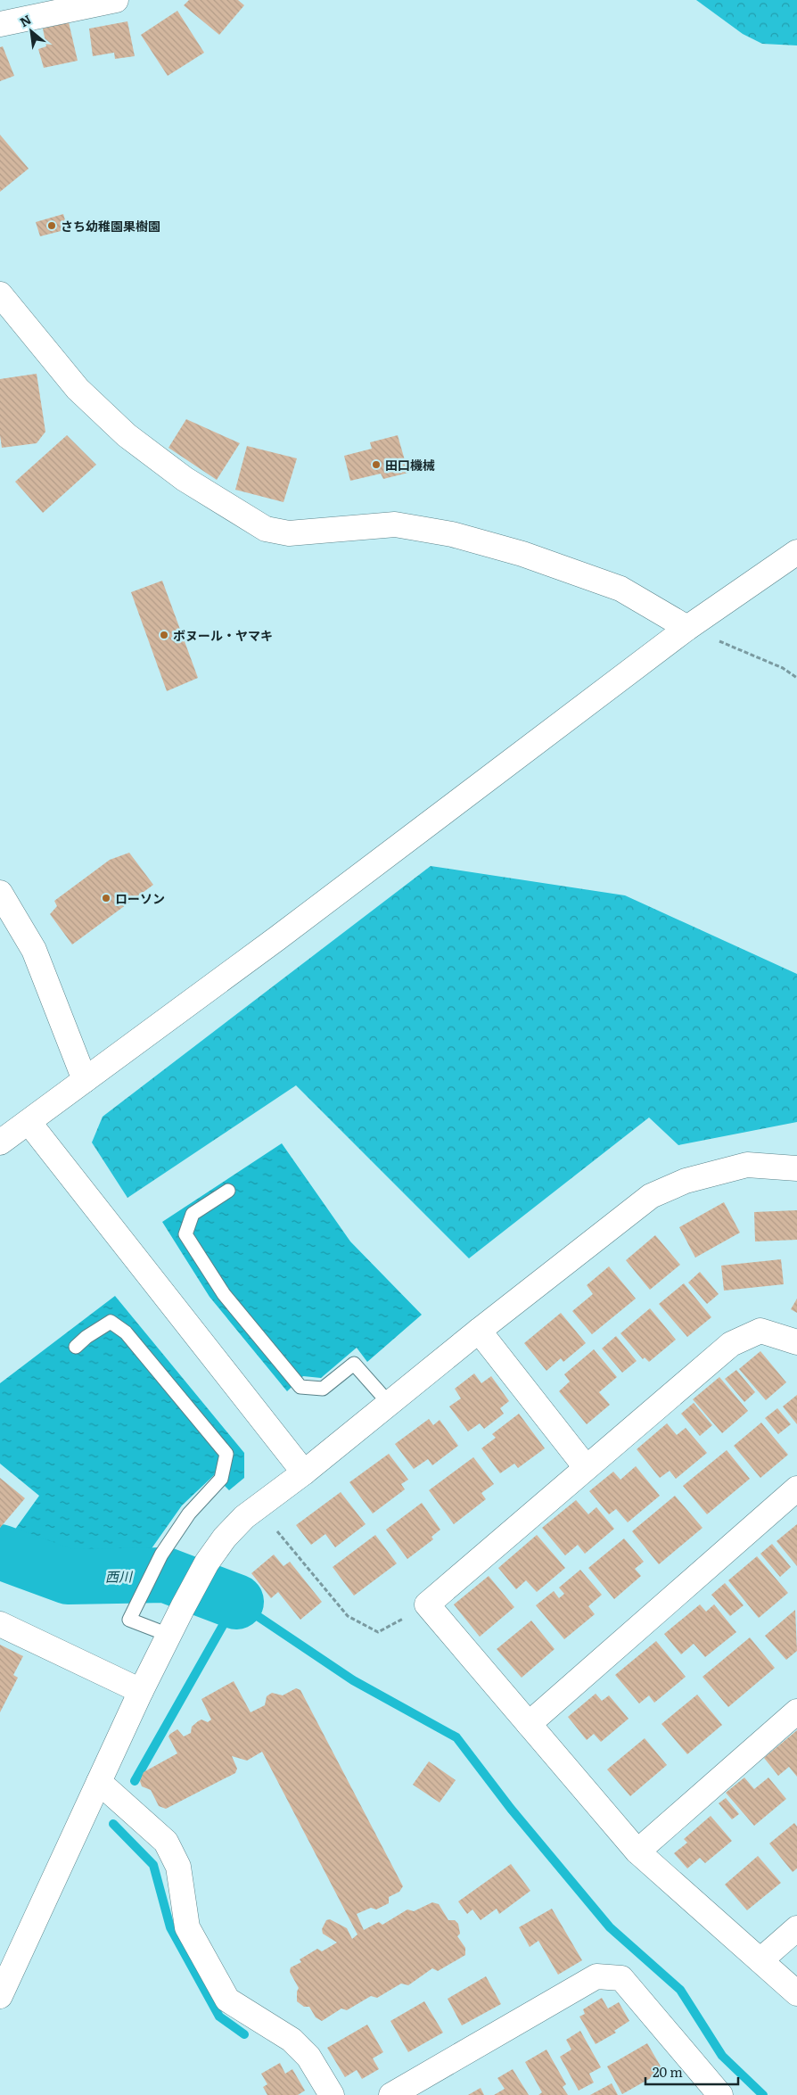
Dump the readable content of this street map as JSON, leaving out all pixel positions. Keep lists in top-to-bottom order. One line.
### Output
{"water":["西川"],"places":["さち幼稚園果樹園","田口機械","ボヌール・ヤマキ","ローソン"],"scale_bar":"20 m","north":"top left"}
